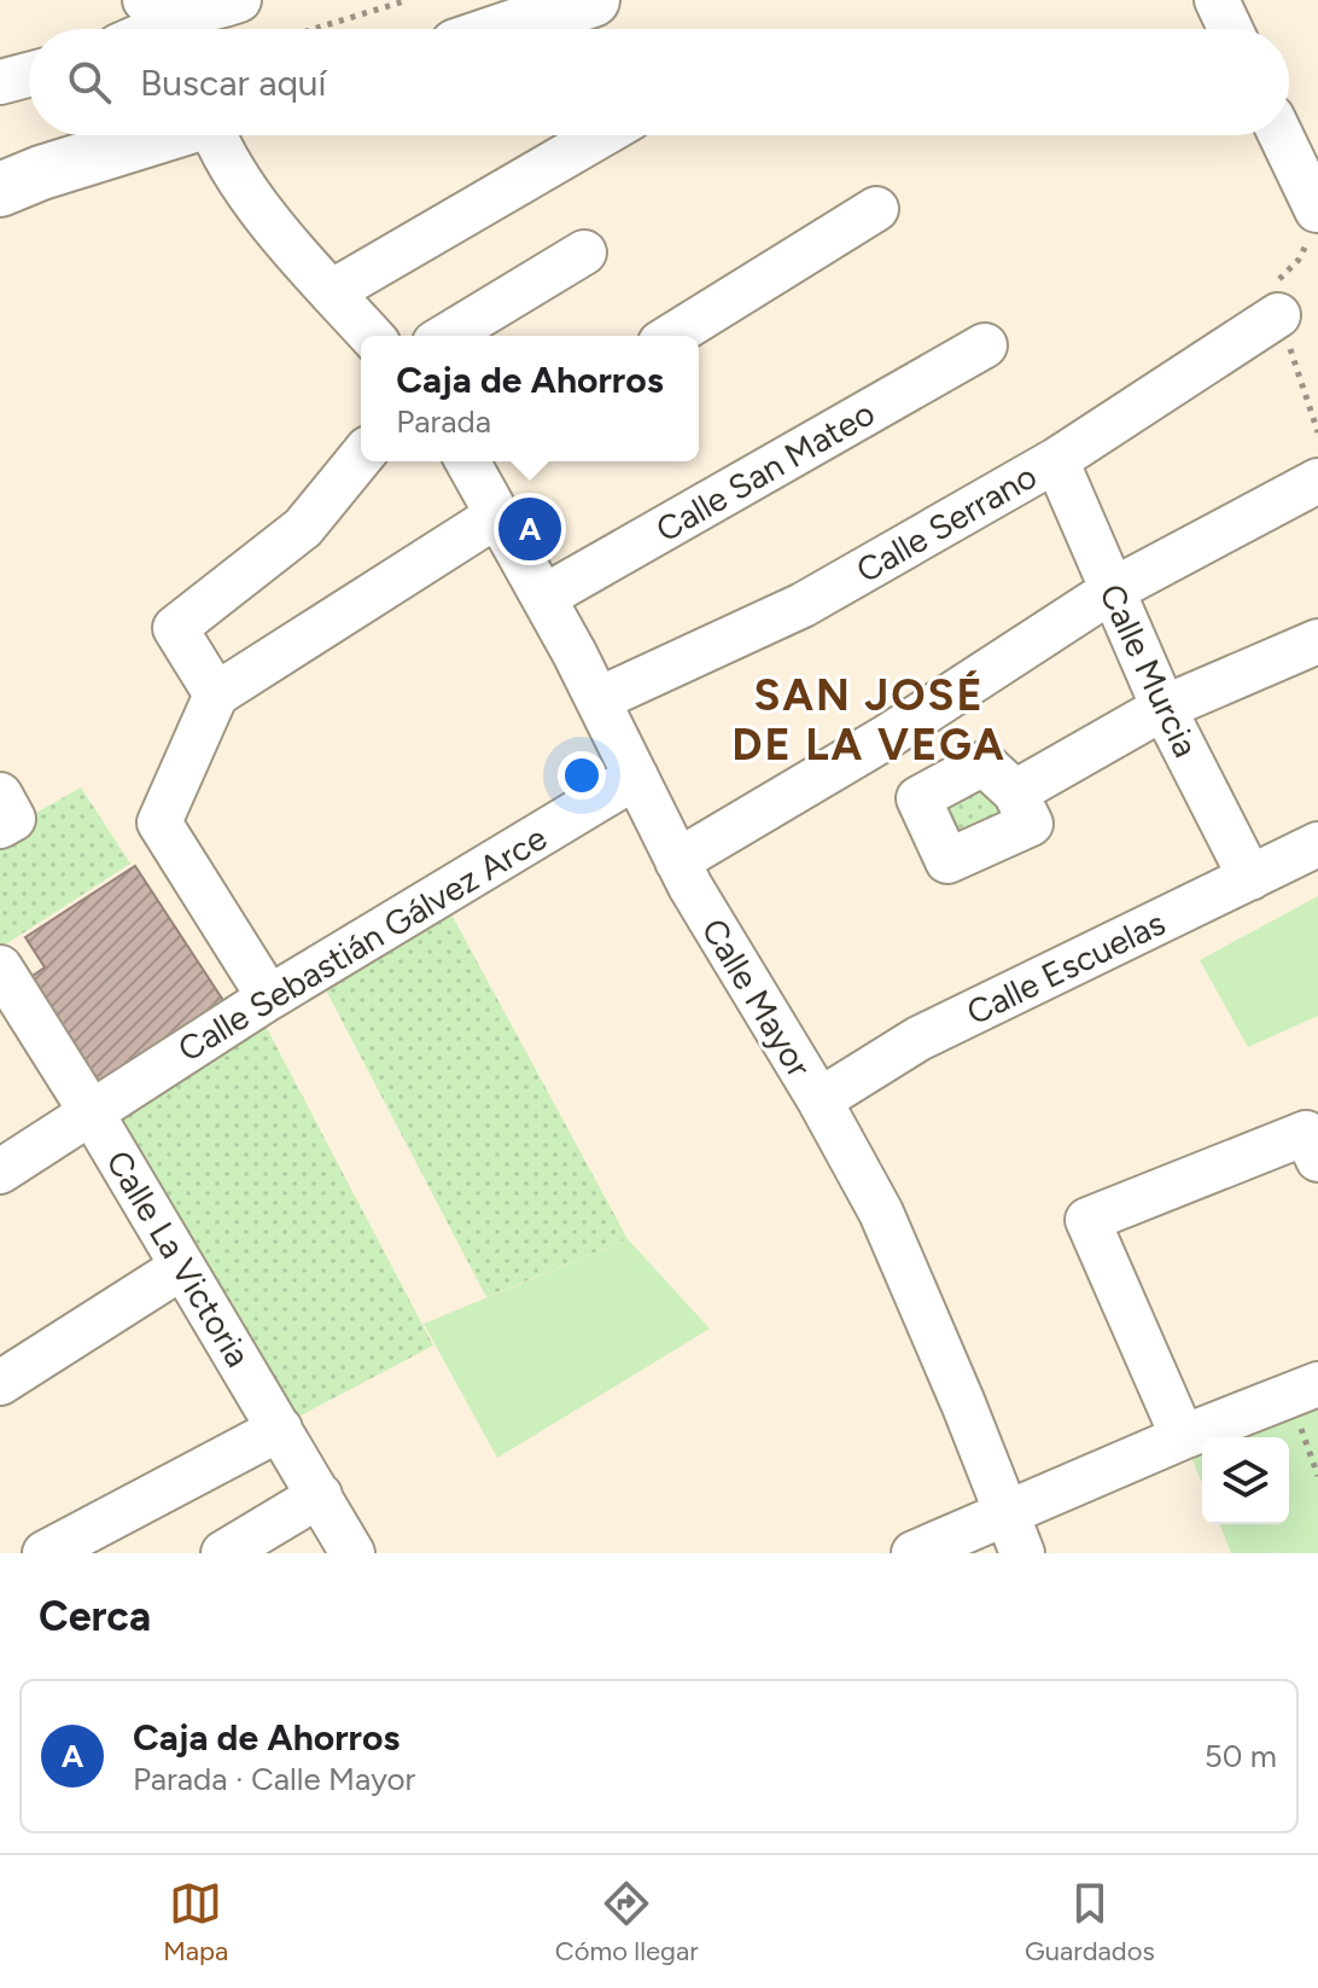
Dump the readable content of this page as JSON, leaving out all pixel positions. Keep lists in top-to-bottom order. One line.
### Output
{"streets":{"street":["Calle San Mateo","Calle Serrano","Calle Murcia","Calle Sebastián Gálvez Arce","Calle Escuelas","Calle Mayor","Calle La Victoria"]},"crossings":[["Calle San Mateo","Calle Mayor"],["Calle Serrano","Calle Murcia"],["Calle Serrano","Calle Mayor"],["Calle Murcia","Calle Escuelas"],["Calle Sebastián Gálvez Arce","Calle Mayor"],["Calle Sebastián Gálvez Arce","Calle La Victoria"],["Calle Escuelas","Calle Mayor"]],"districts":["SAN JOSÉ DE LA VEGA"],"page":{"search":"Buscar aquí","popup":["Caja de Ahorros","Parada"],"pins":"A","heading":"Cerca","list":[{"mark":"A","name":"Caja de Ahorros","note":"Parada · Calle Mayor","value":"50 m"}],"nav":["Mapa","Cómo llegar","Guardados"]}}
